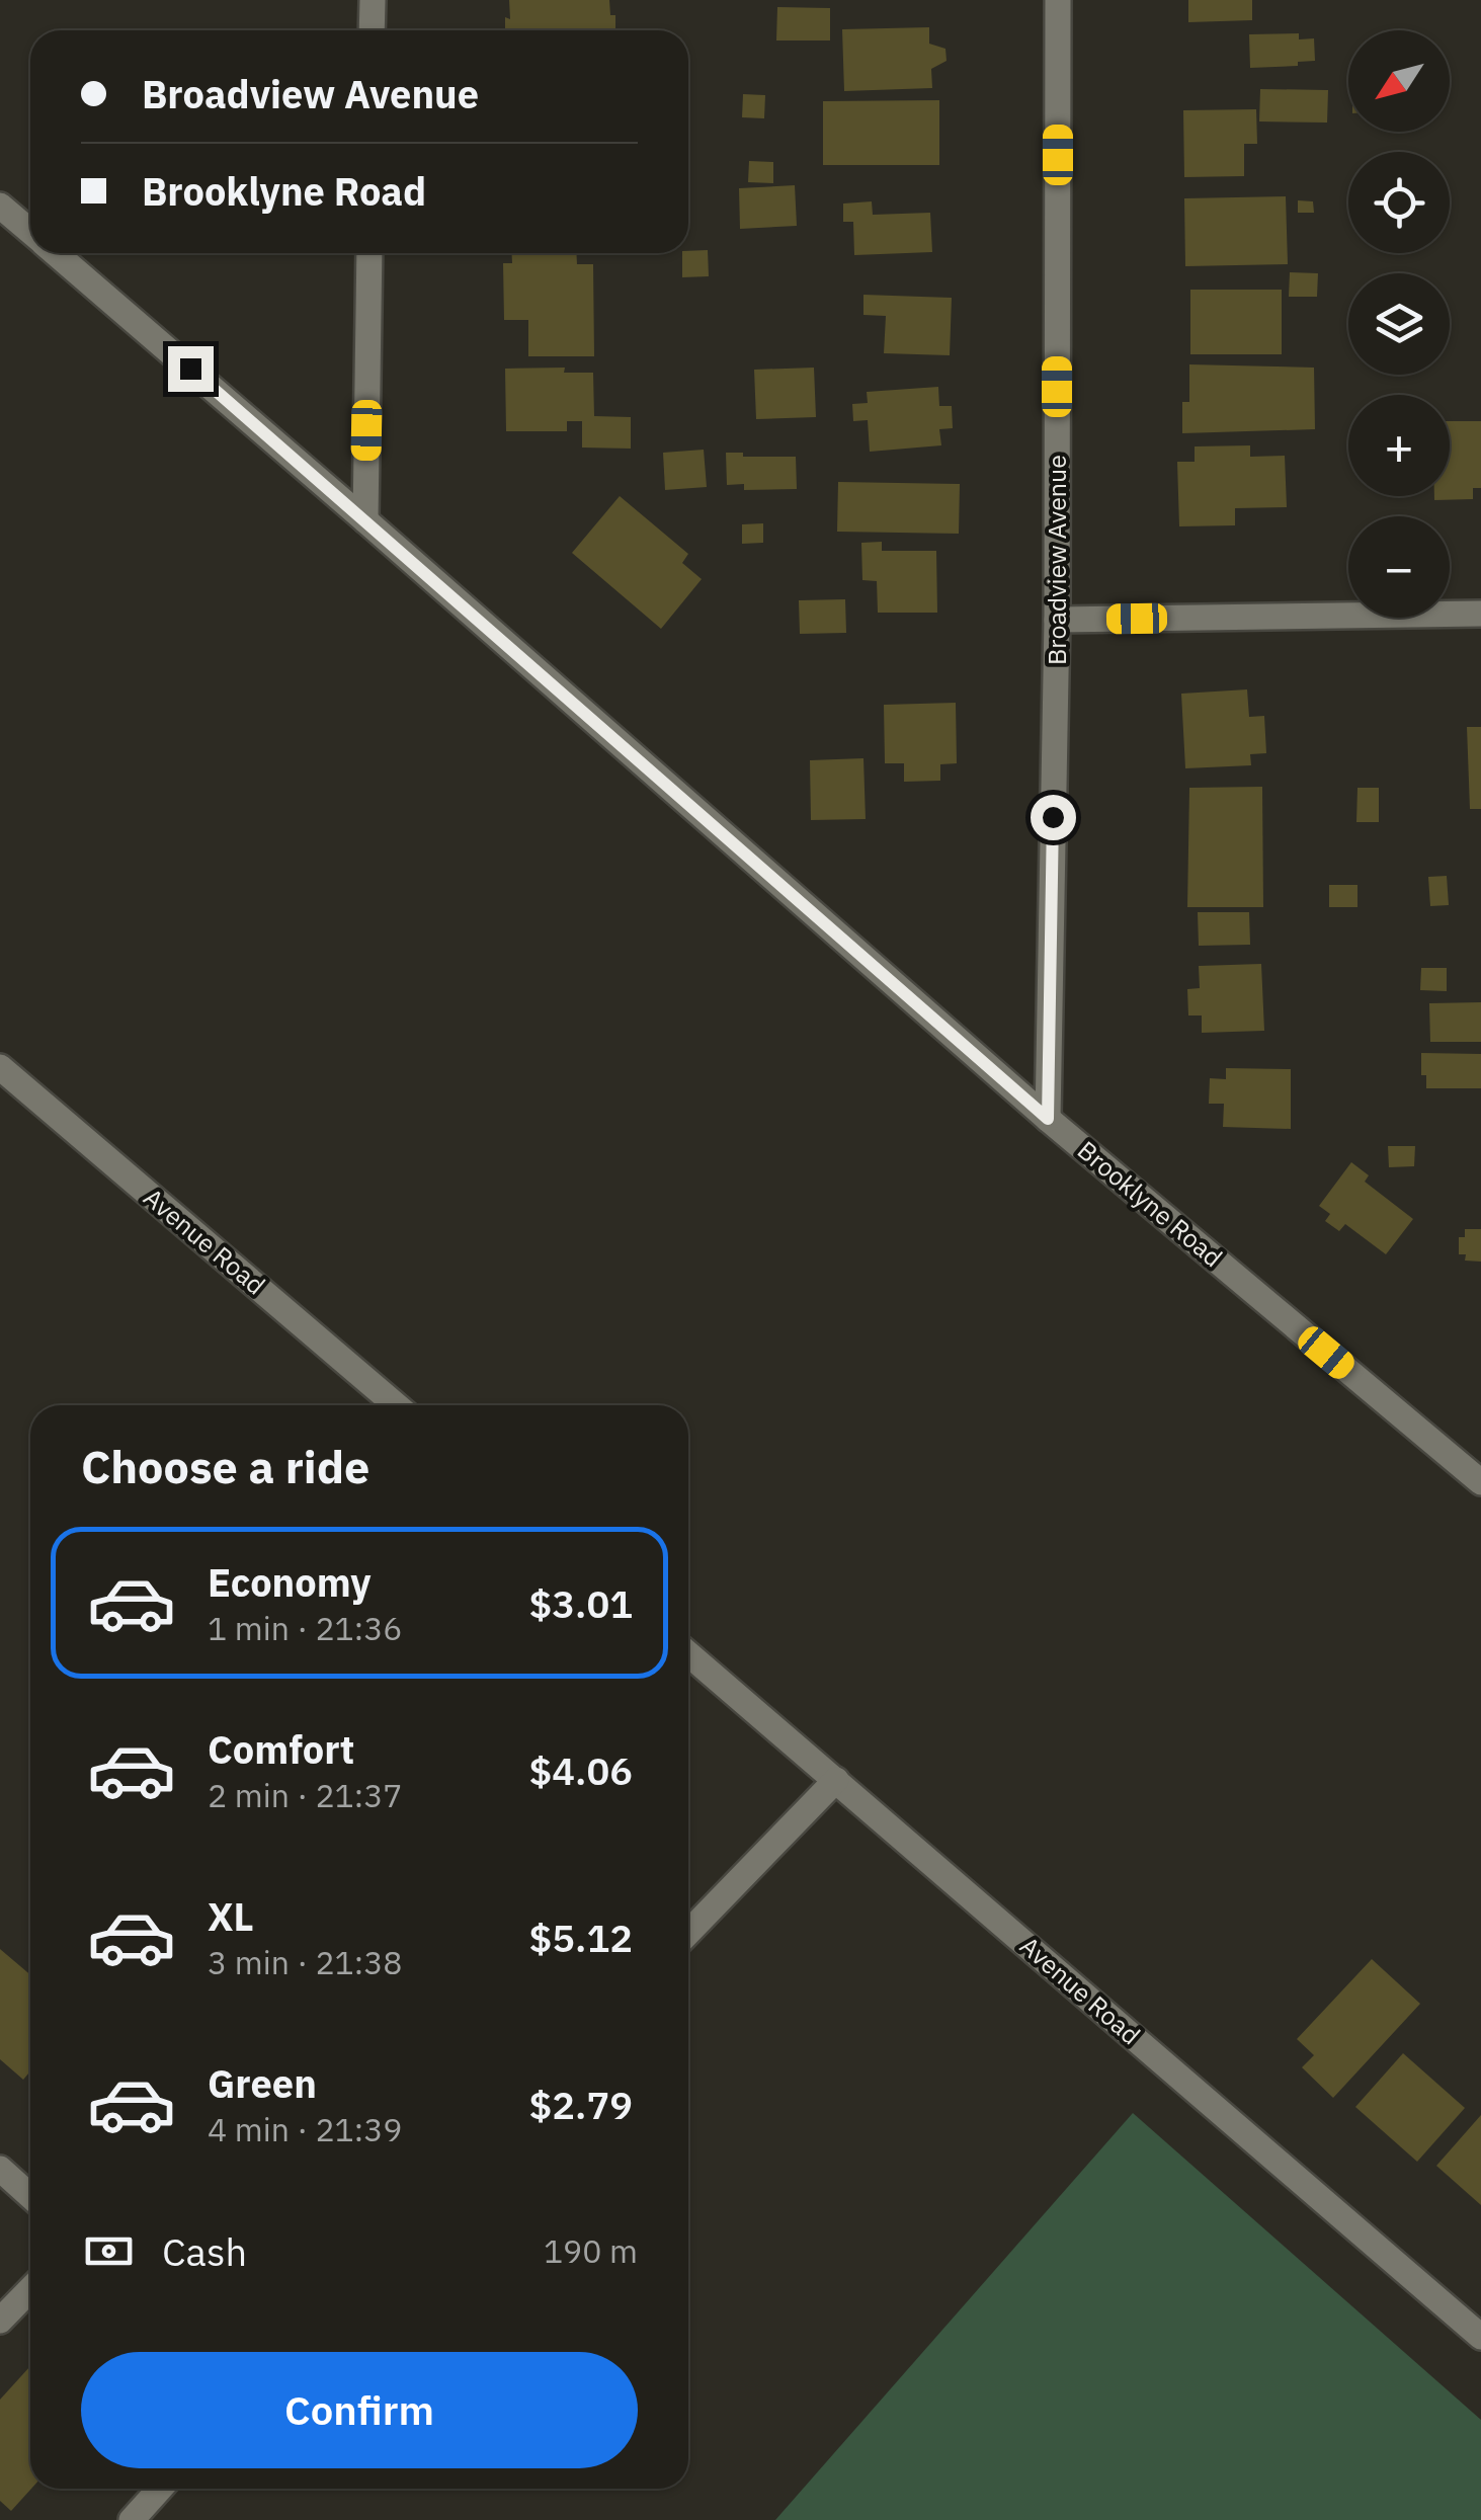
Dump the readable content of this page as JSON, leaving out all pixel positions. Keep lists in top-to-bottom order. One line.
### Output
{"streets":{"street":["Broadview Avenue","Brooklyne Road","Avenue Road"]},"crossings":[["Broadview Avenue","Brooklyne Road"]],"north":"bottom left","page":{"map_buttons":["+","−"],"banner":["Broadview Avenue","Brooklyne Road"],"heading":"Choose a ride","list":[{"name":"Economy","note":"1 min · 21:36","value":"$3.01"},{"name":"Comfort","note":"2 min · 21:37","value":"$4.06"},{"name":"XL","note":"3 min · 21:38","value":"$5.12"},{"name":"Green","note":"4 min · 21:39","value":"$2.79"}],"pay":["Cash","190 m"],"buttons":"Confirm"}}
